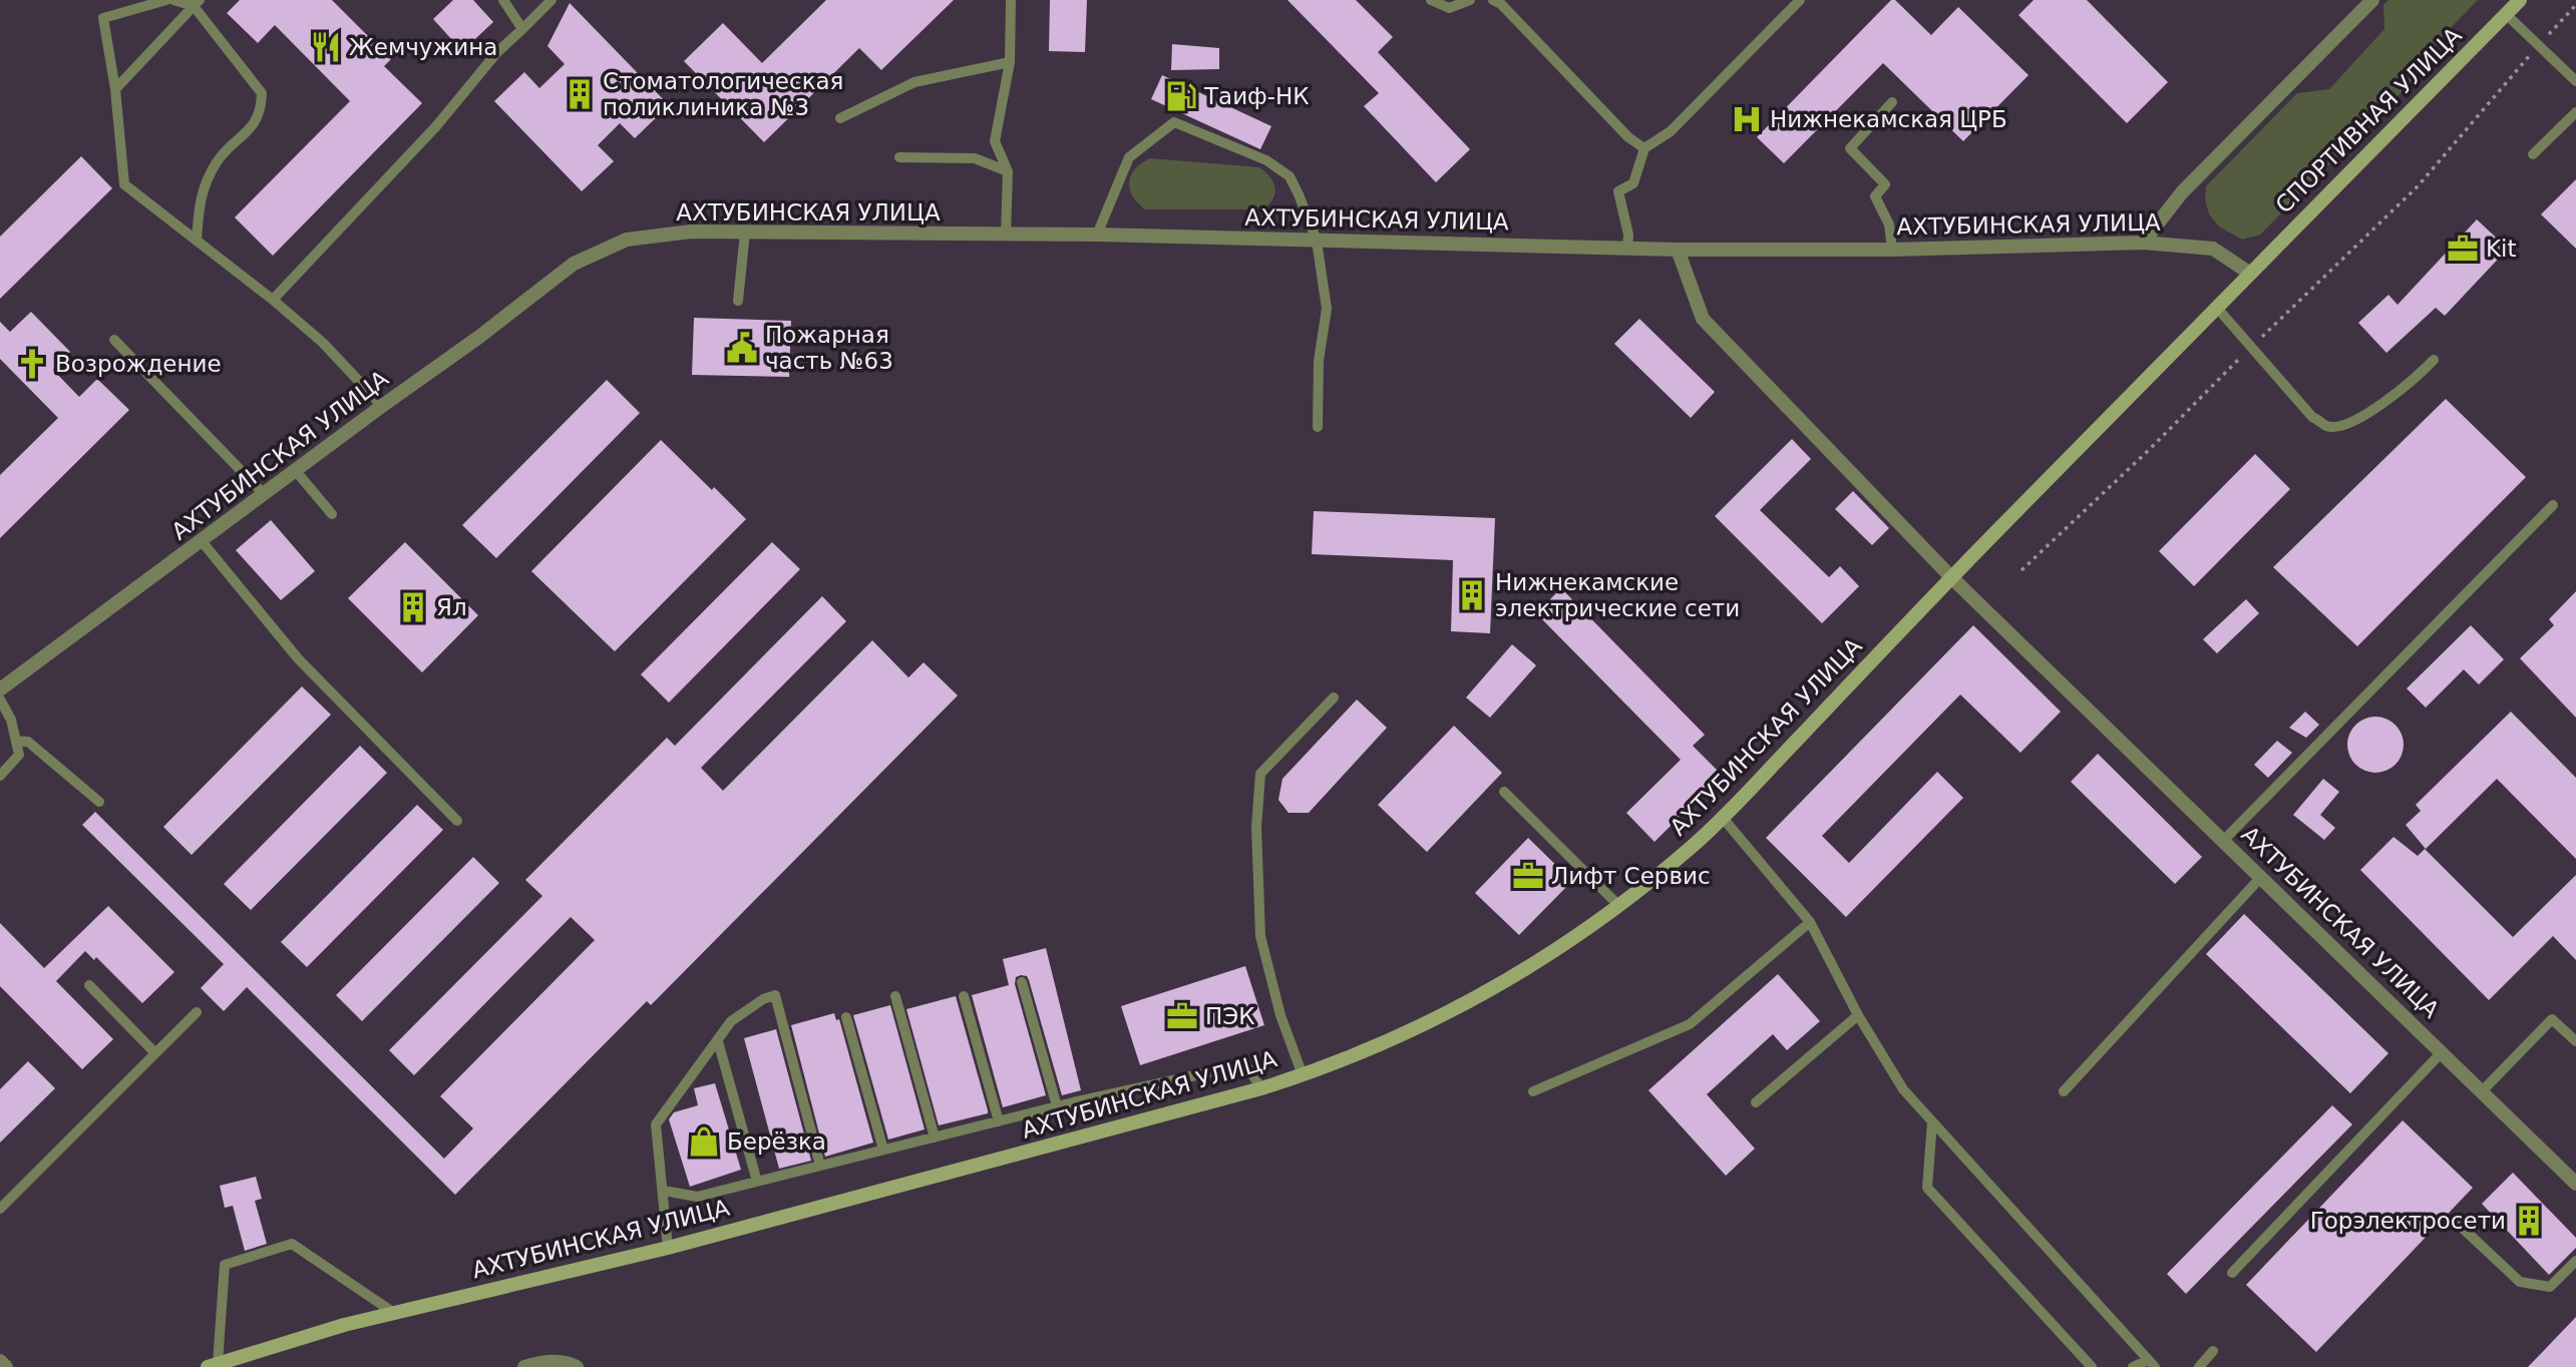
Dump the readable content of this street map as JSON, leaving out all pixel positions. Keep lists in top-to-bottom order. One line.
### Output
{"streets":{"street":["СПОРТИВНАЯ УЛИЦА","АХТУБИНСКАЯ УЛИЦА"]},"crossings":[["СПОРТИВНАЯ УЛИЦА","АХТУБИНСКАЯ УЛИЦА"]],"places":{"restaurant":["Жемчужина"],"building":["Стоматологическая поликлиника №3","Нижнекамские электрические сети","Ял","Горэлектросети"],"fuel station":["Таиф-НК"],"hospital":["Нижнекамская ЦРБ"],"office":["Kit","Лифт Сервис","ПЭК"],"public building":["Пожарная часть №63"],"church":["Возрождение"],"shop":["Берёзка"]}}
